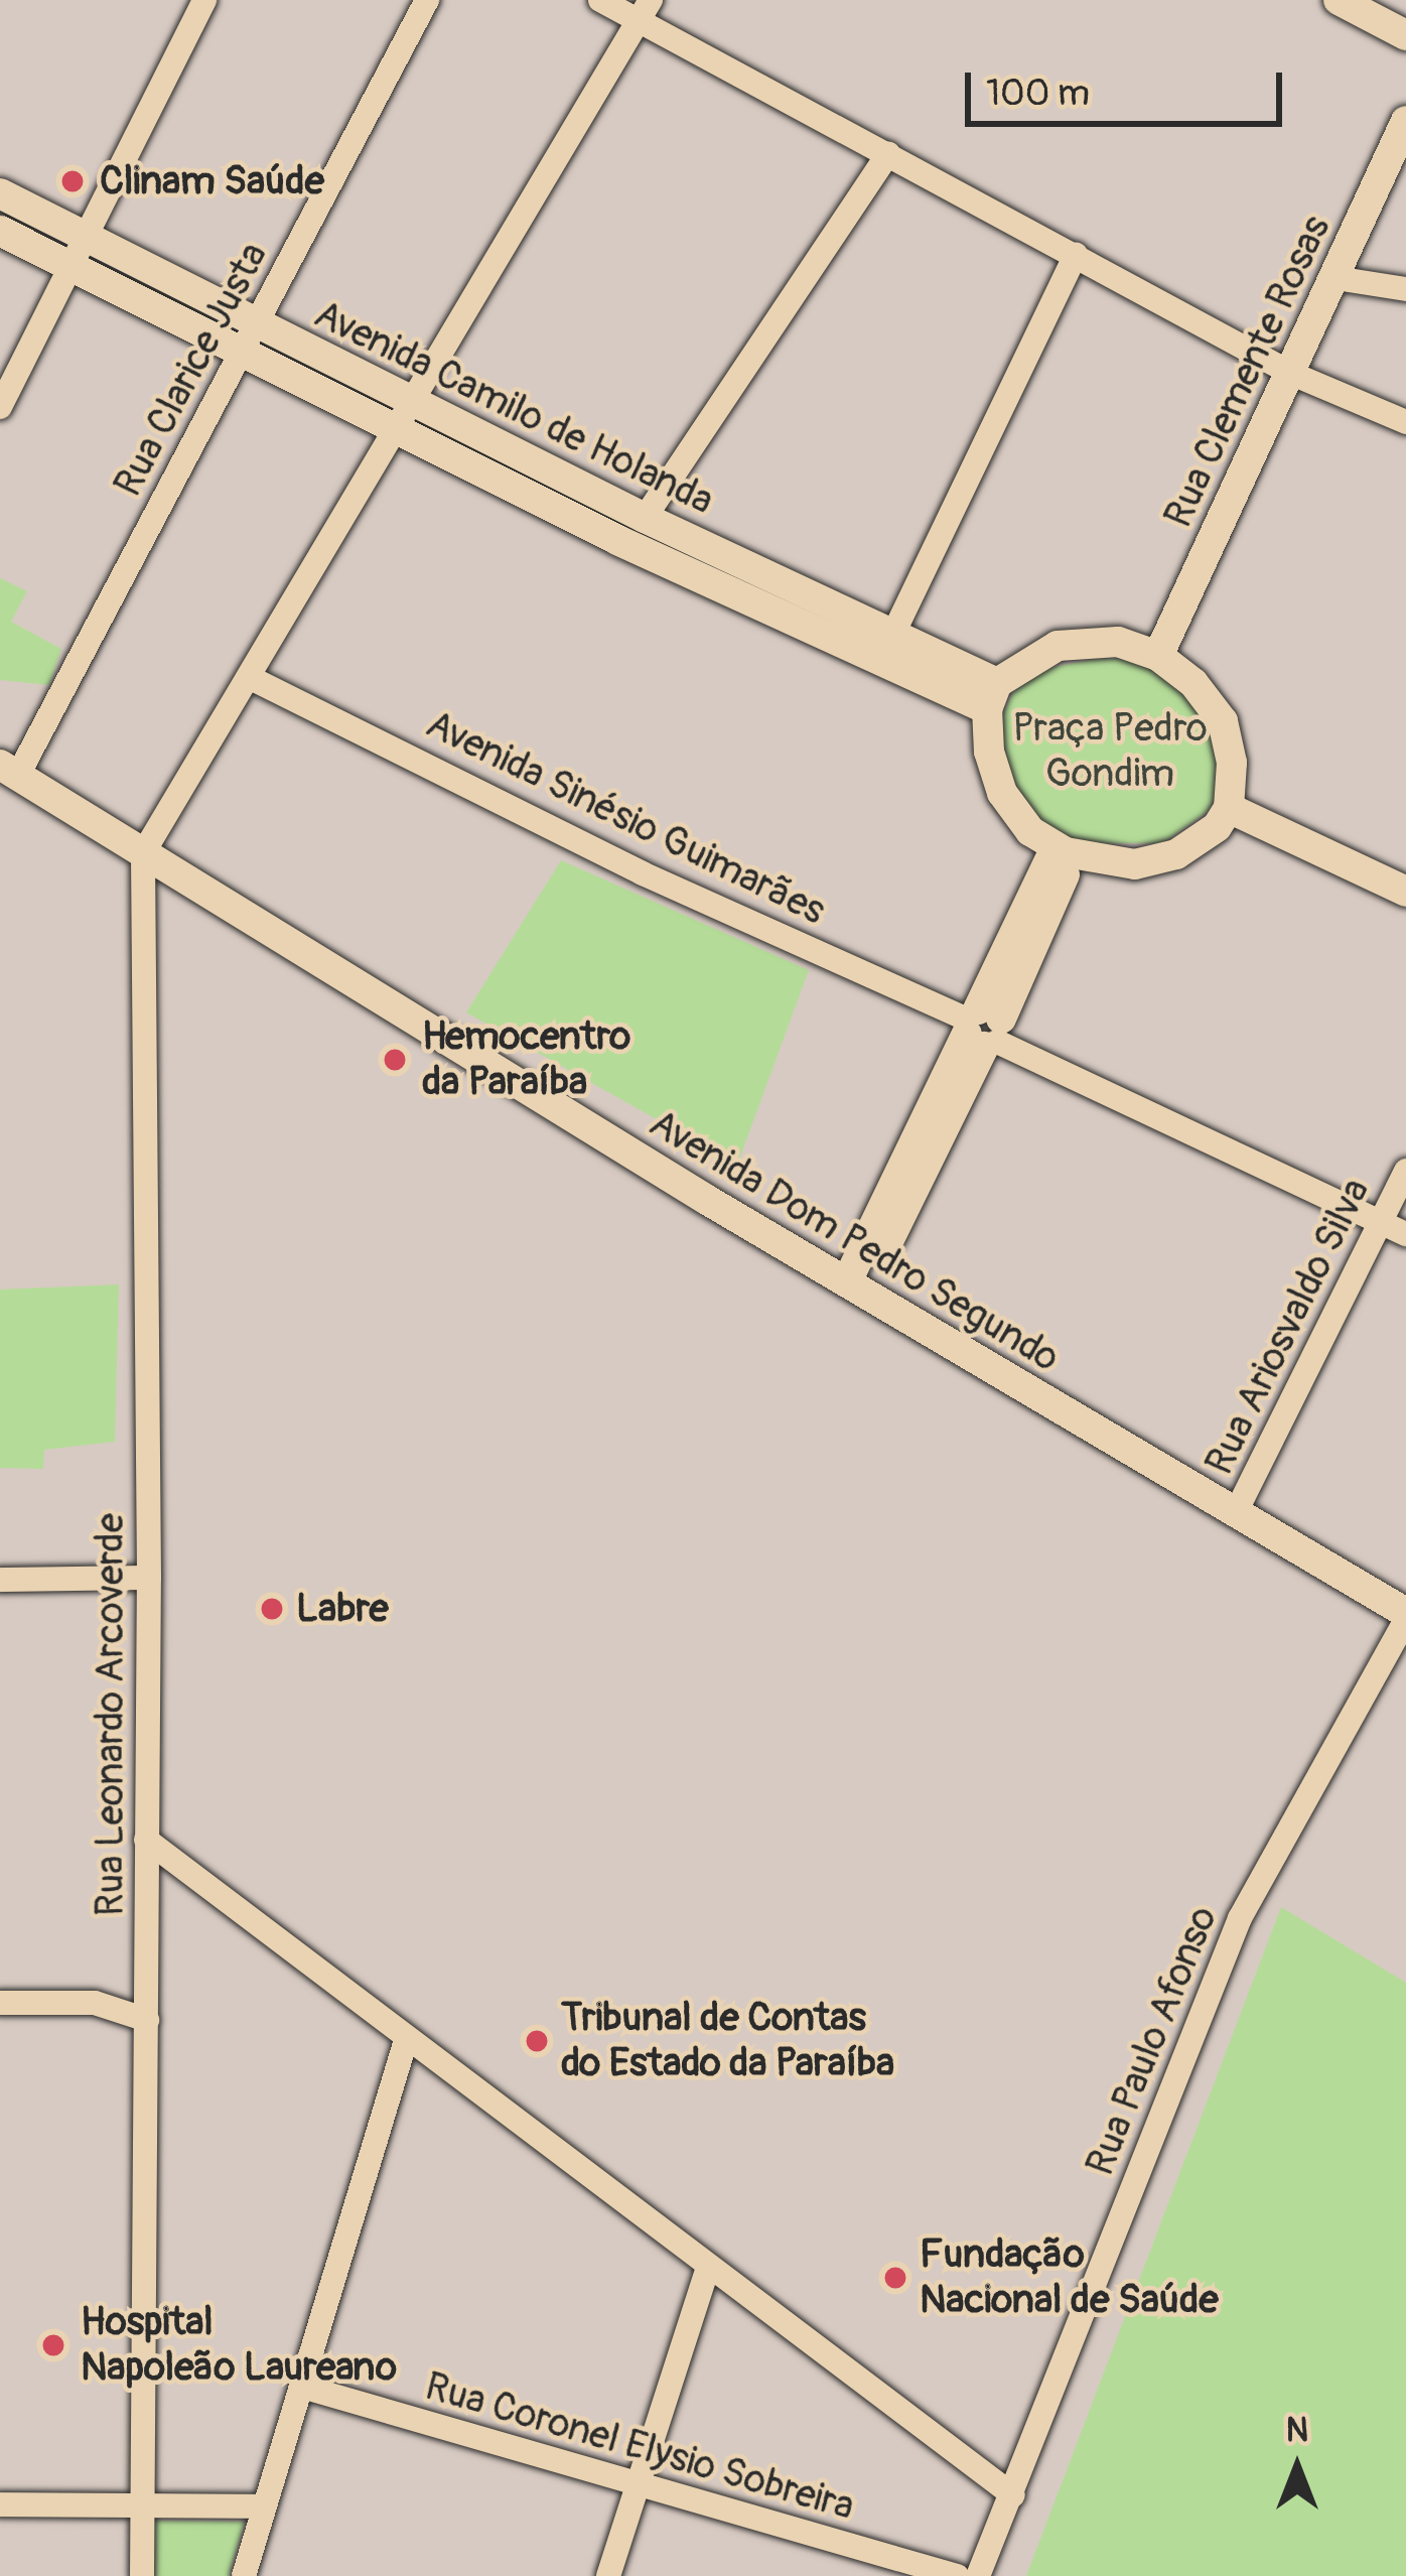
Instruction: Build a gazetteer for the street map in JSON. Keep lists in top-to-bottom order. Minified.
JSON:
{"streets":{"main road":["Rua Clemente Rosas","Avenida Camilo de Holanda","Avenida Dom Pedro Segundo"],"street":["Rua Clarice Justa","Avenida Sinésio Guimarães","Rua Ariosvaldo Silva","Rua Leonardo Arcoverde","Rua Paulo Afonso","Rua Coronel Elysio Sobreira"]},"crossings":[["Rua Clarice Justa","Avenida Camilo de Holanda"],["Rua Clarice Justa","Avenida Dom Pedro Segundo"],["Rua Clemente Rosas","Avenida Camilo de Holanda"],["Avenida Sinésio Guimarães","Rua Ariosvaldo Silva"],["Avenida Dom Pedro Segundo","Rua Ariosvaldo Silva"],["Avenida Dom Pedro Segundo","Rua Leonardo Arcoverde"],["Avenida Dom Pedro Segundo","Rua Paulo Afonso"]],"parks":["Praça Pedro Gondim"],"places":["Clinam Saúde","Hemocentro da Paraíba","Labre","Tribunal de Contas do Estado da Paraíba","Fundação Nacional de Saúde","Hospital Napoleão Laureano"],"scale_bar":"100 m","north":"top"}
